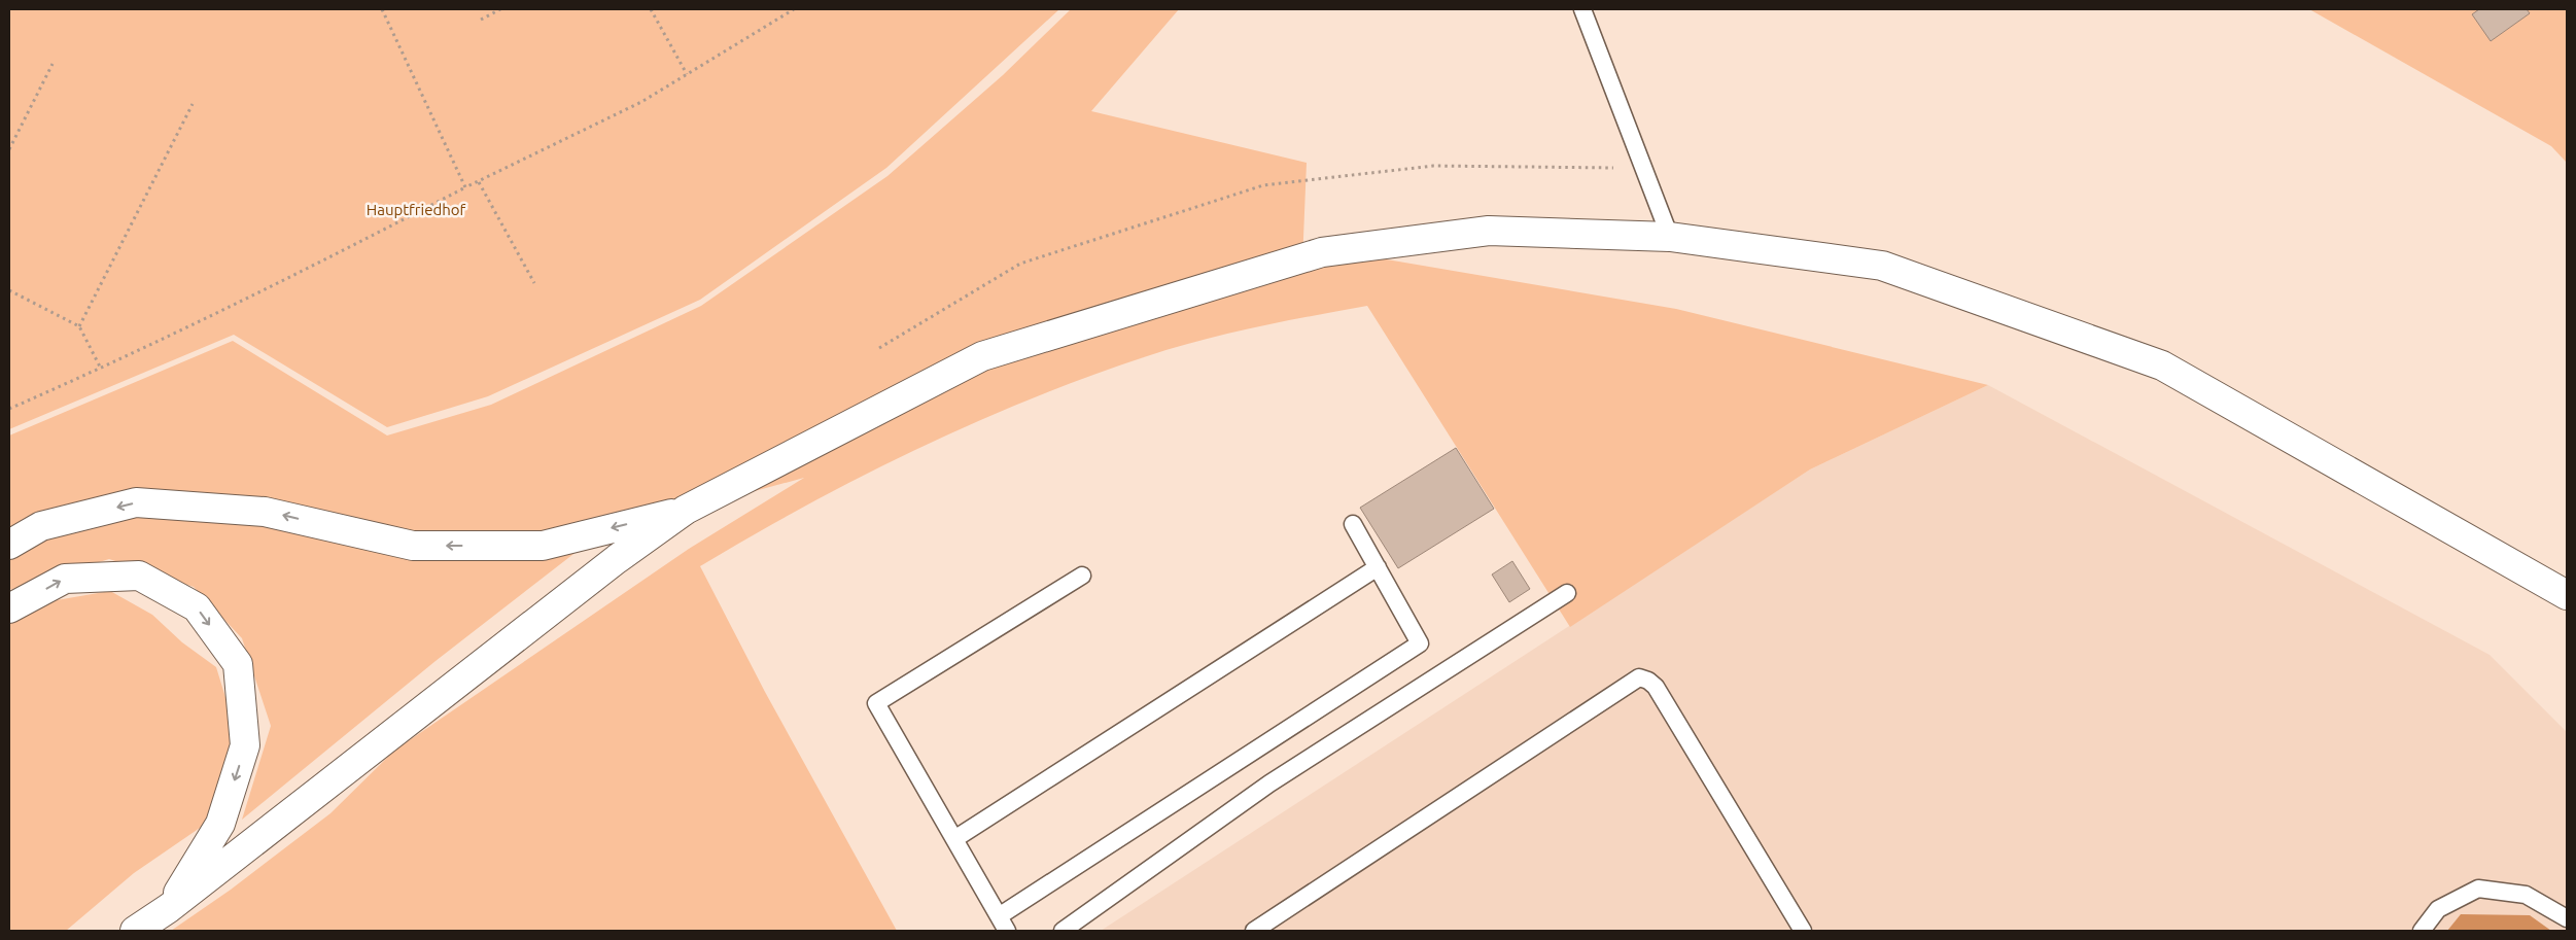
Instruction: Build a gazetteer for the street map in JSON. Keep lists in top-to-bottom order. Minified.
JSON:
{"parks":["Hauptfriedhof"]}
